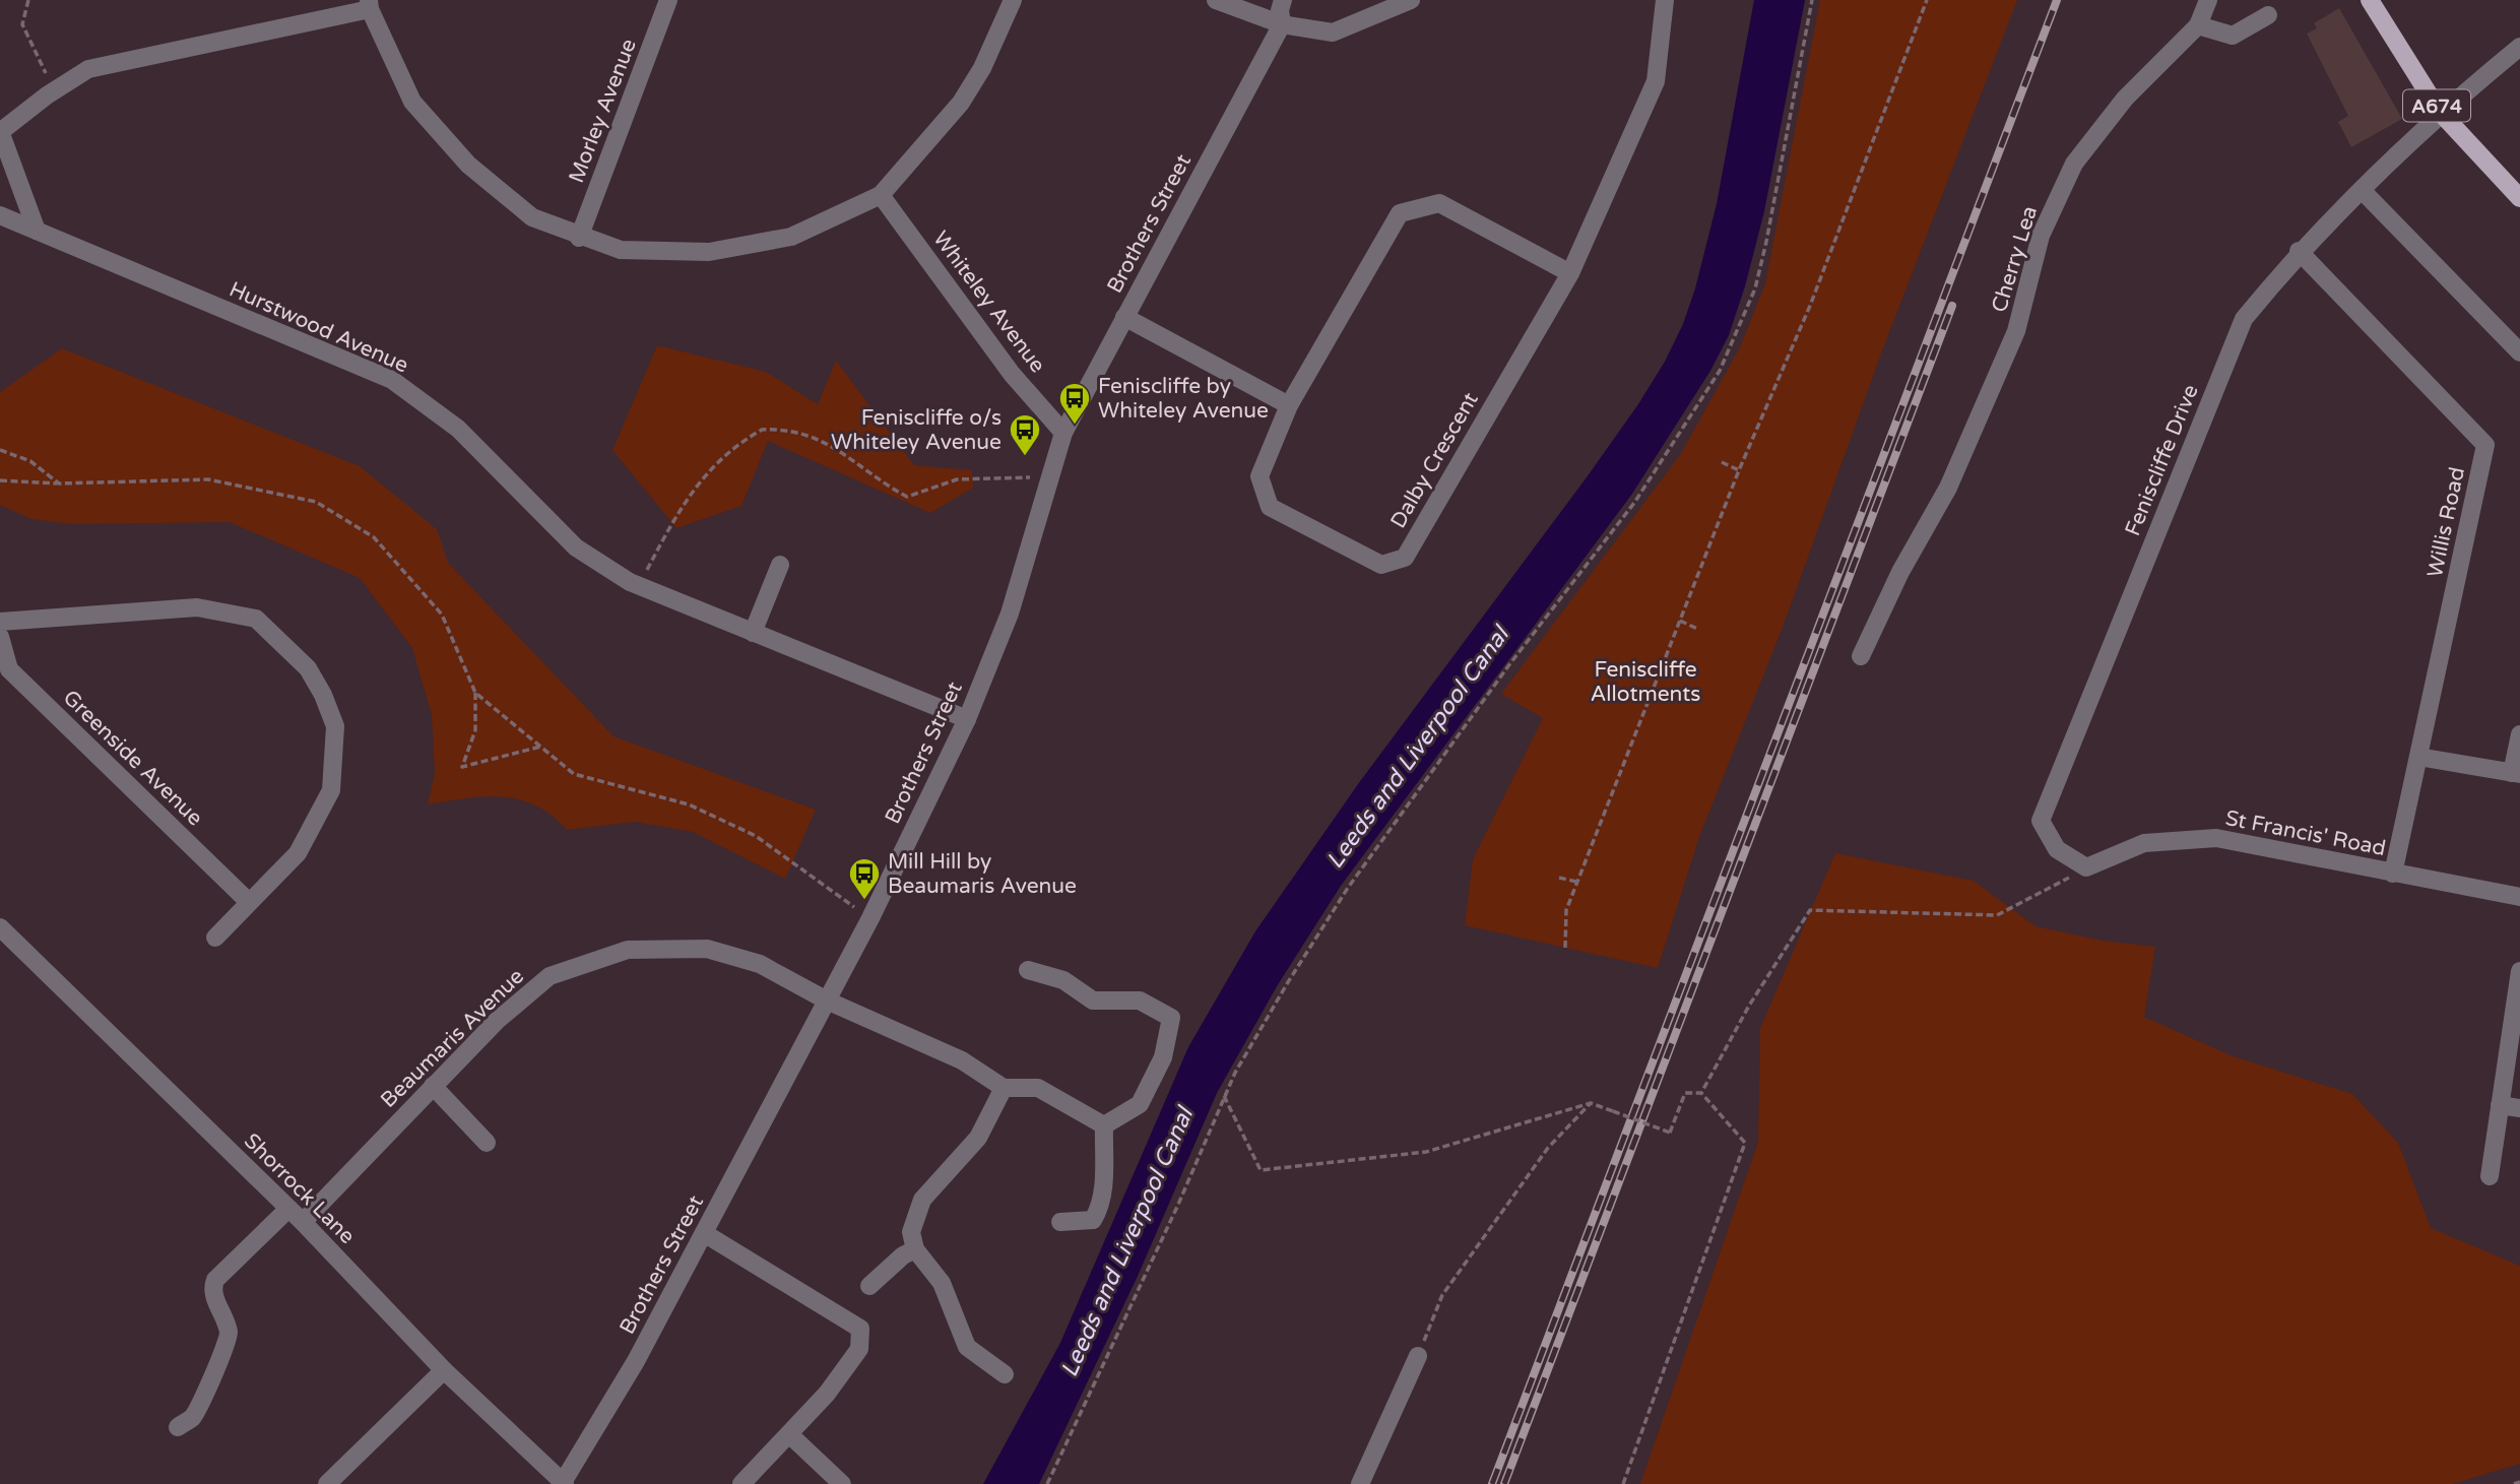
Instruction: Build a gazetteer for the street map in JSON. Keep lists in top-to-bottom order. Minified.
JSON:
{"streets":{"main road":["A674"],"street":["Morley Avenue","Brothers Street","Cherry Lea","Whiteley Avenue","Hurstwood Avenue","Dalby Crescent","Feniscliffe Drive","Willis Road","Greenside Avenue","St Francis' Road","Beaumaris Avenue","Shorrock Lane"]},"crossings":[["A674","Feniscliffe Drive"],["Brothers Street","Whiteley Avenue"],["Brothers Street","Hurstwood Avenue"],["Brothers Street","Beaumaris Avenue"],["Brothers Street","Shorrock Lane"],["Feniscliffe Drive","Willis Road"],["Feniscliffe Drive","St Francis' Road"],["Willis Road","St Francis' Road"],["Beaumaris Avenue","Shorrock Lane"]],"water":["Leeds and Liverpool Canal"],"parks":["Feniscliffe Allotments"],"places":{"bus stop":["Feniscliffe by Whiteley Avenue","Feniscliffe o/s Whiteley Avenue","Mill Hill by Beaumaris Avenue"]}}
